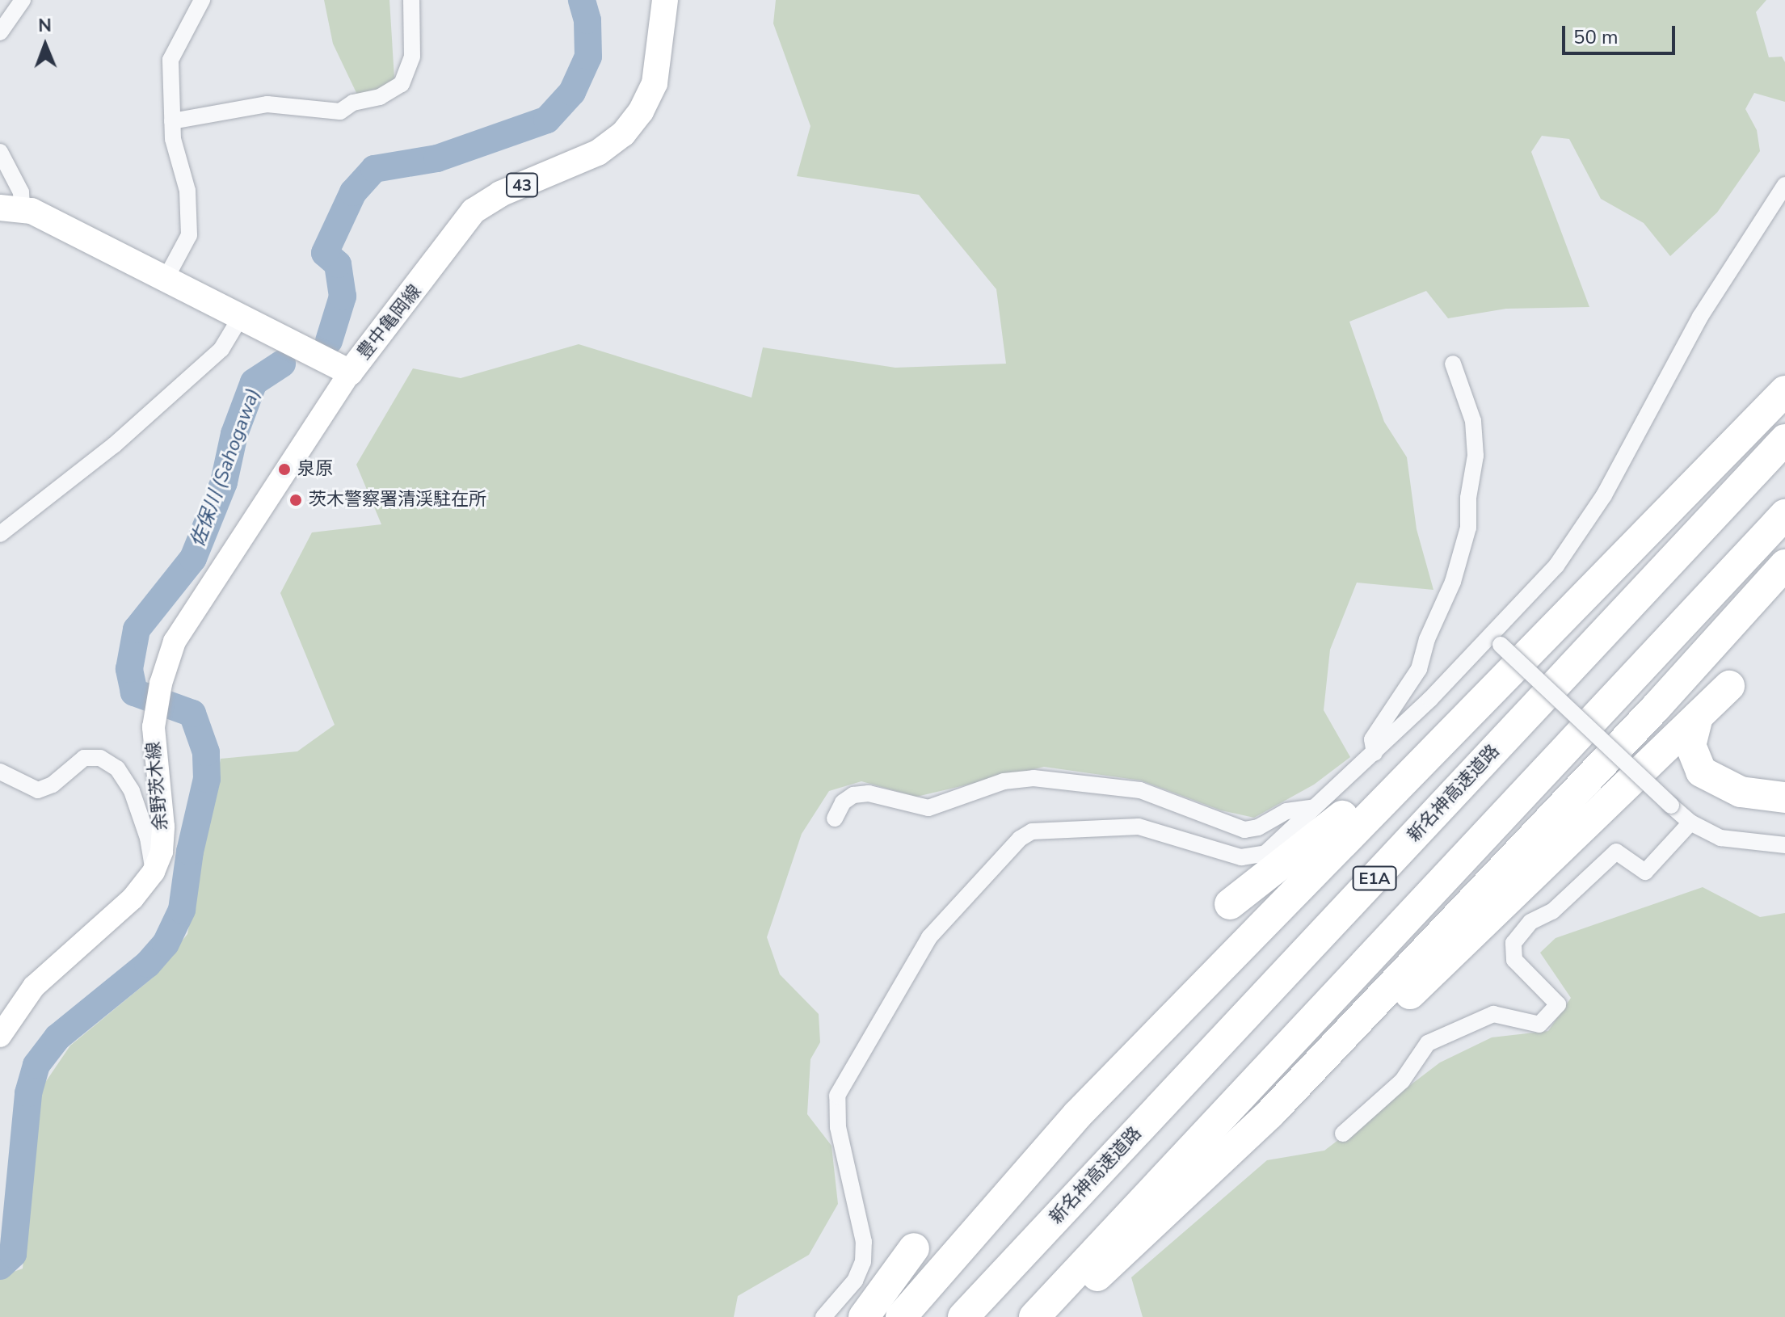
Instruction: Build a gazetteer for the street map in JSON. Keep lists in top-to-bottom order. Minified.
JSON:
{"streets":{"highway":["新名神高速道路","E1A"],"main road":["43","豊中亀岡線","余野茨木線"]},"crossings":[["豊中亀岡線","余野茨木線"]],"water":["佐保川 (Sahogawa)"],"places":["泉原","茨木警察署清渓駐在所"],"scale_bar":"50 m","north":"top"}
